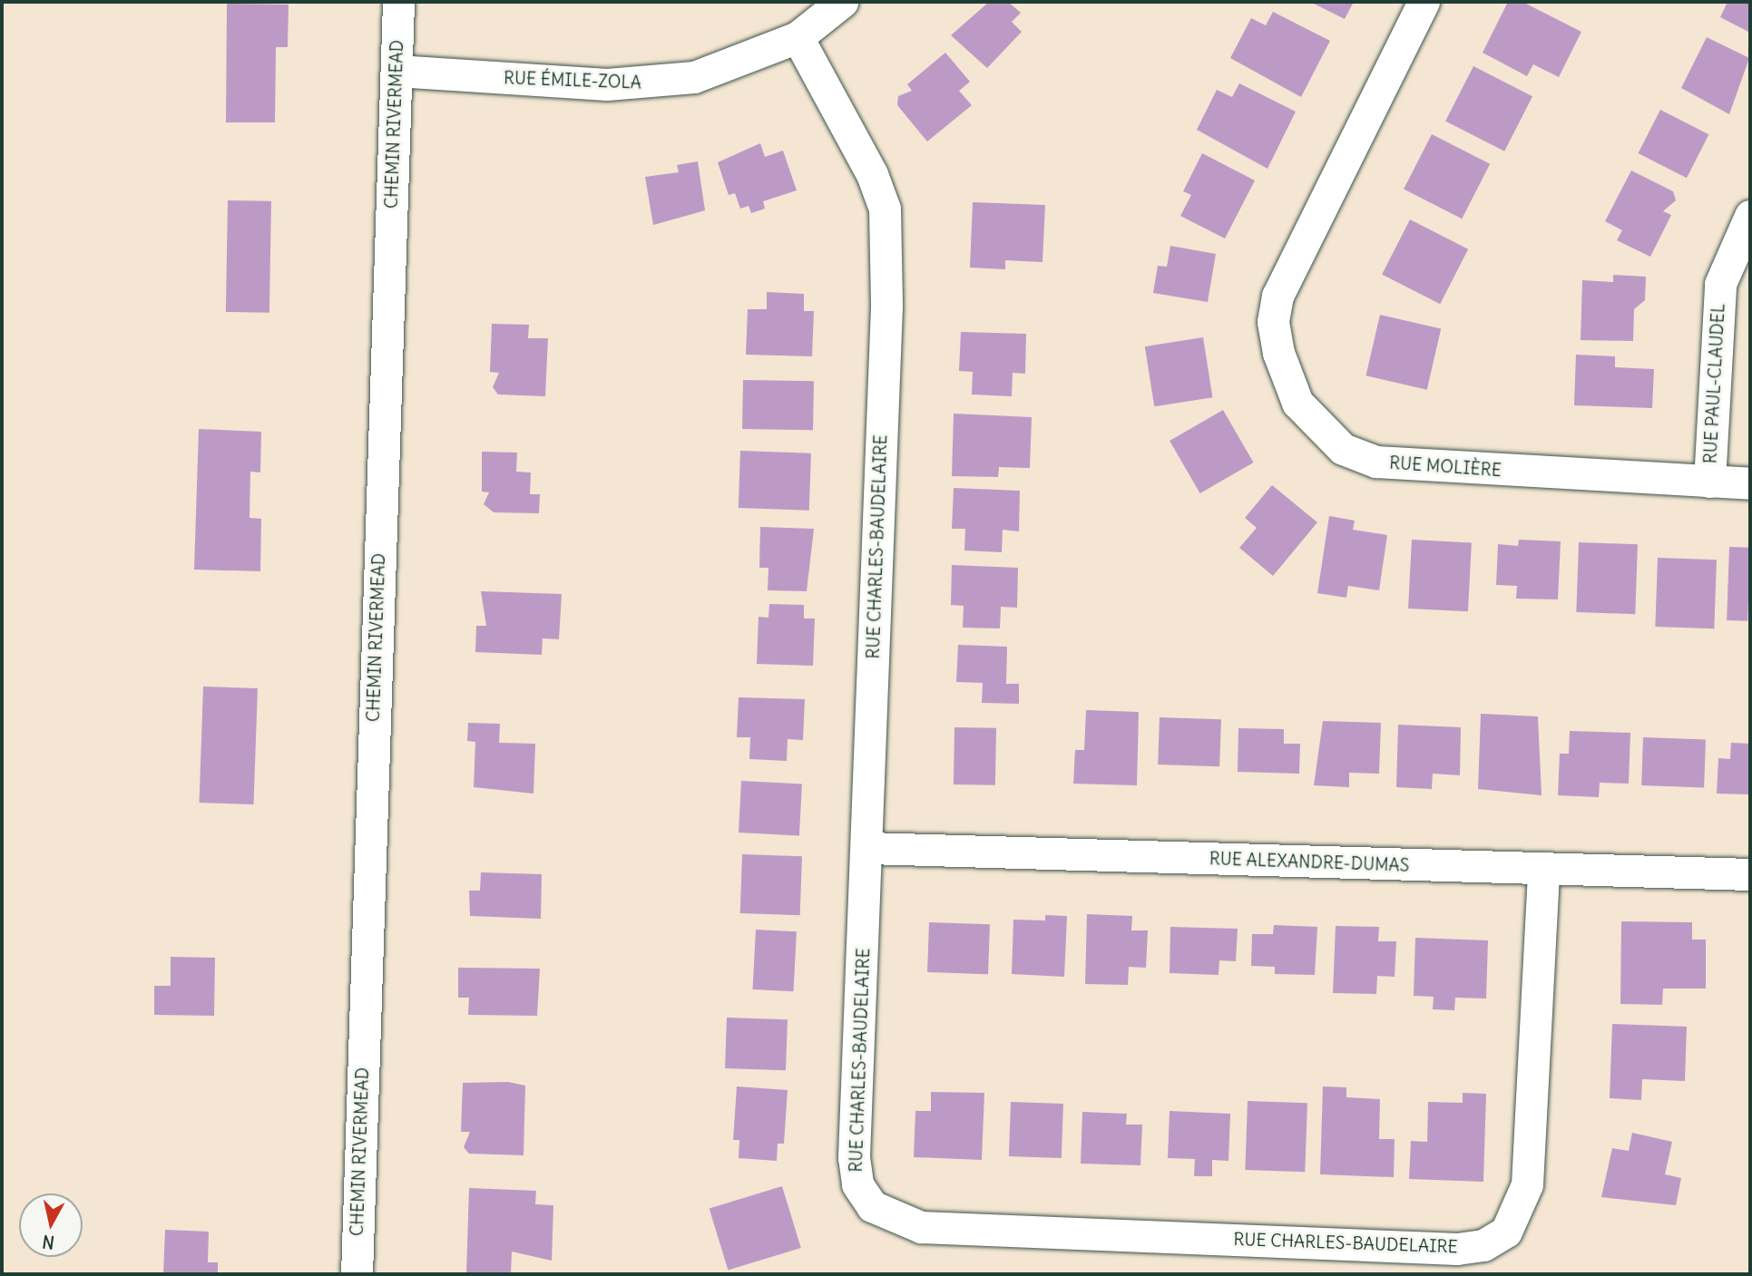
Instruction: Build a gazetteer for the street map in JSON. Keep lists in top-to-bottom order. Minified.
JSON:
{"streets":{"street":["RUE ÉMILE-ZOLA","CHEMIN RIVERMEAD","RUE PAUL-CLAUDEL","RUE MOLIÈRE","RUE CHARLES-BAUDELAIRE","RUE ALEXANDRE-DUMAS"]},"crossings":[["RUE ÉMILE-ZOLA","CHEMIN RIVERMEAD"],["RUE ÉMILE-ZOLA","RUE CHARLES-BAUDELAIRE"],["RUE PAUL-CLAUDEL","RUE MOLIÈRE"],["RUE CHARLES-BAUDELAIRE","RUE ALEXANDRE-DUMAS"]],"north":"bottom"}
